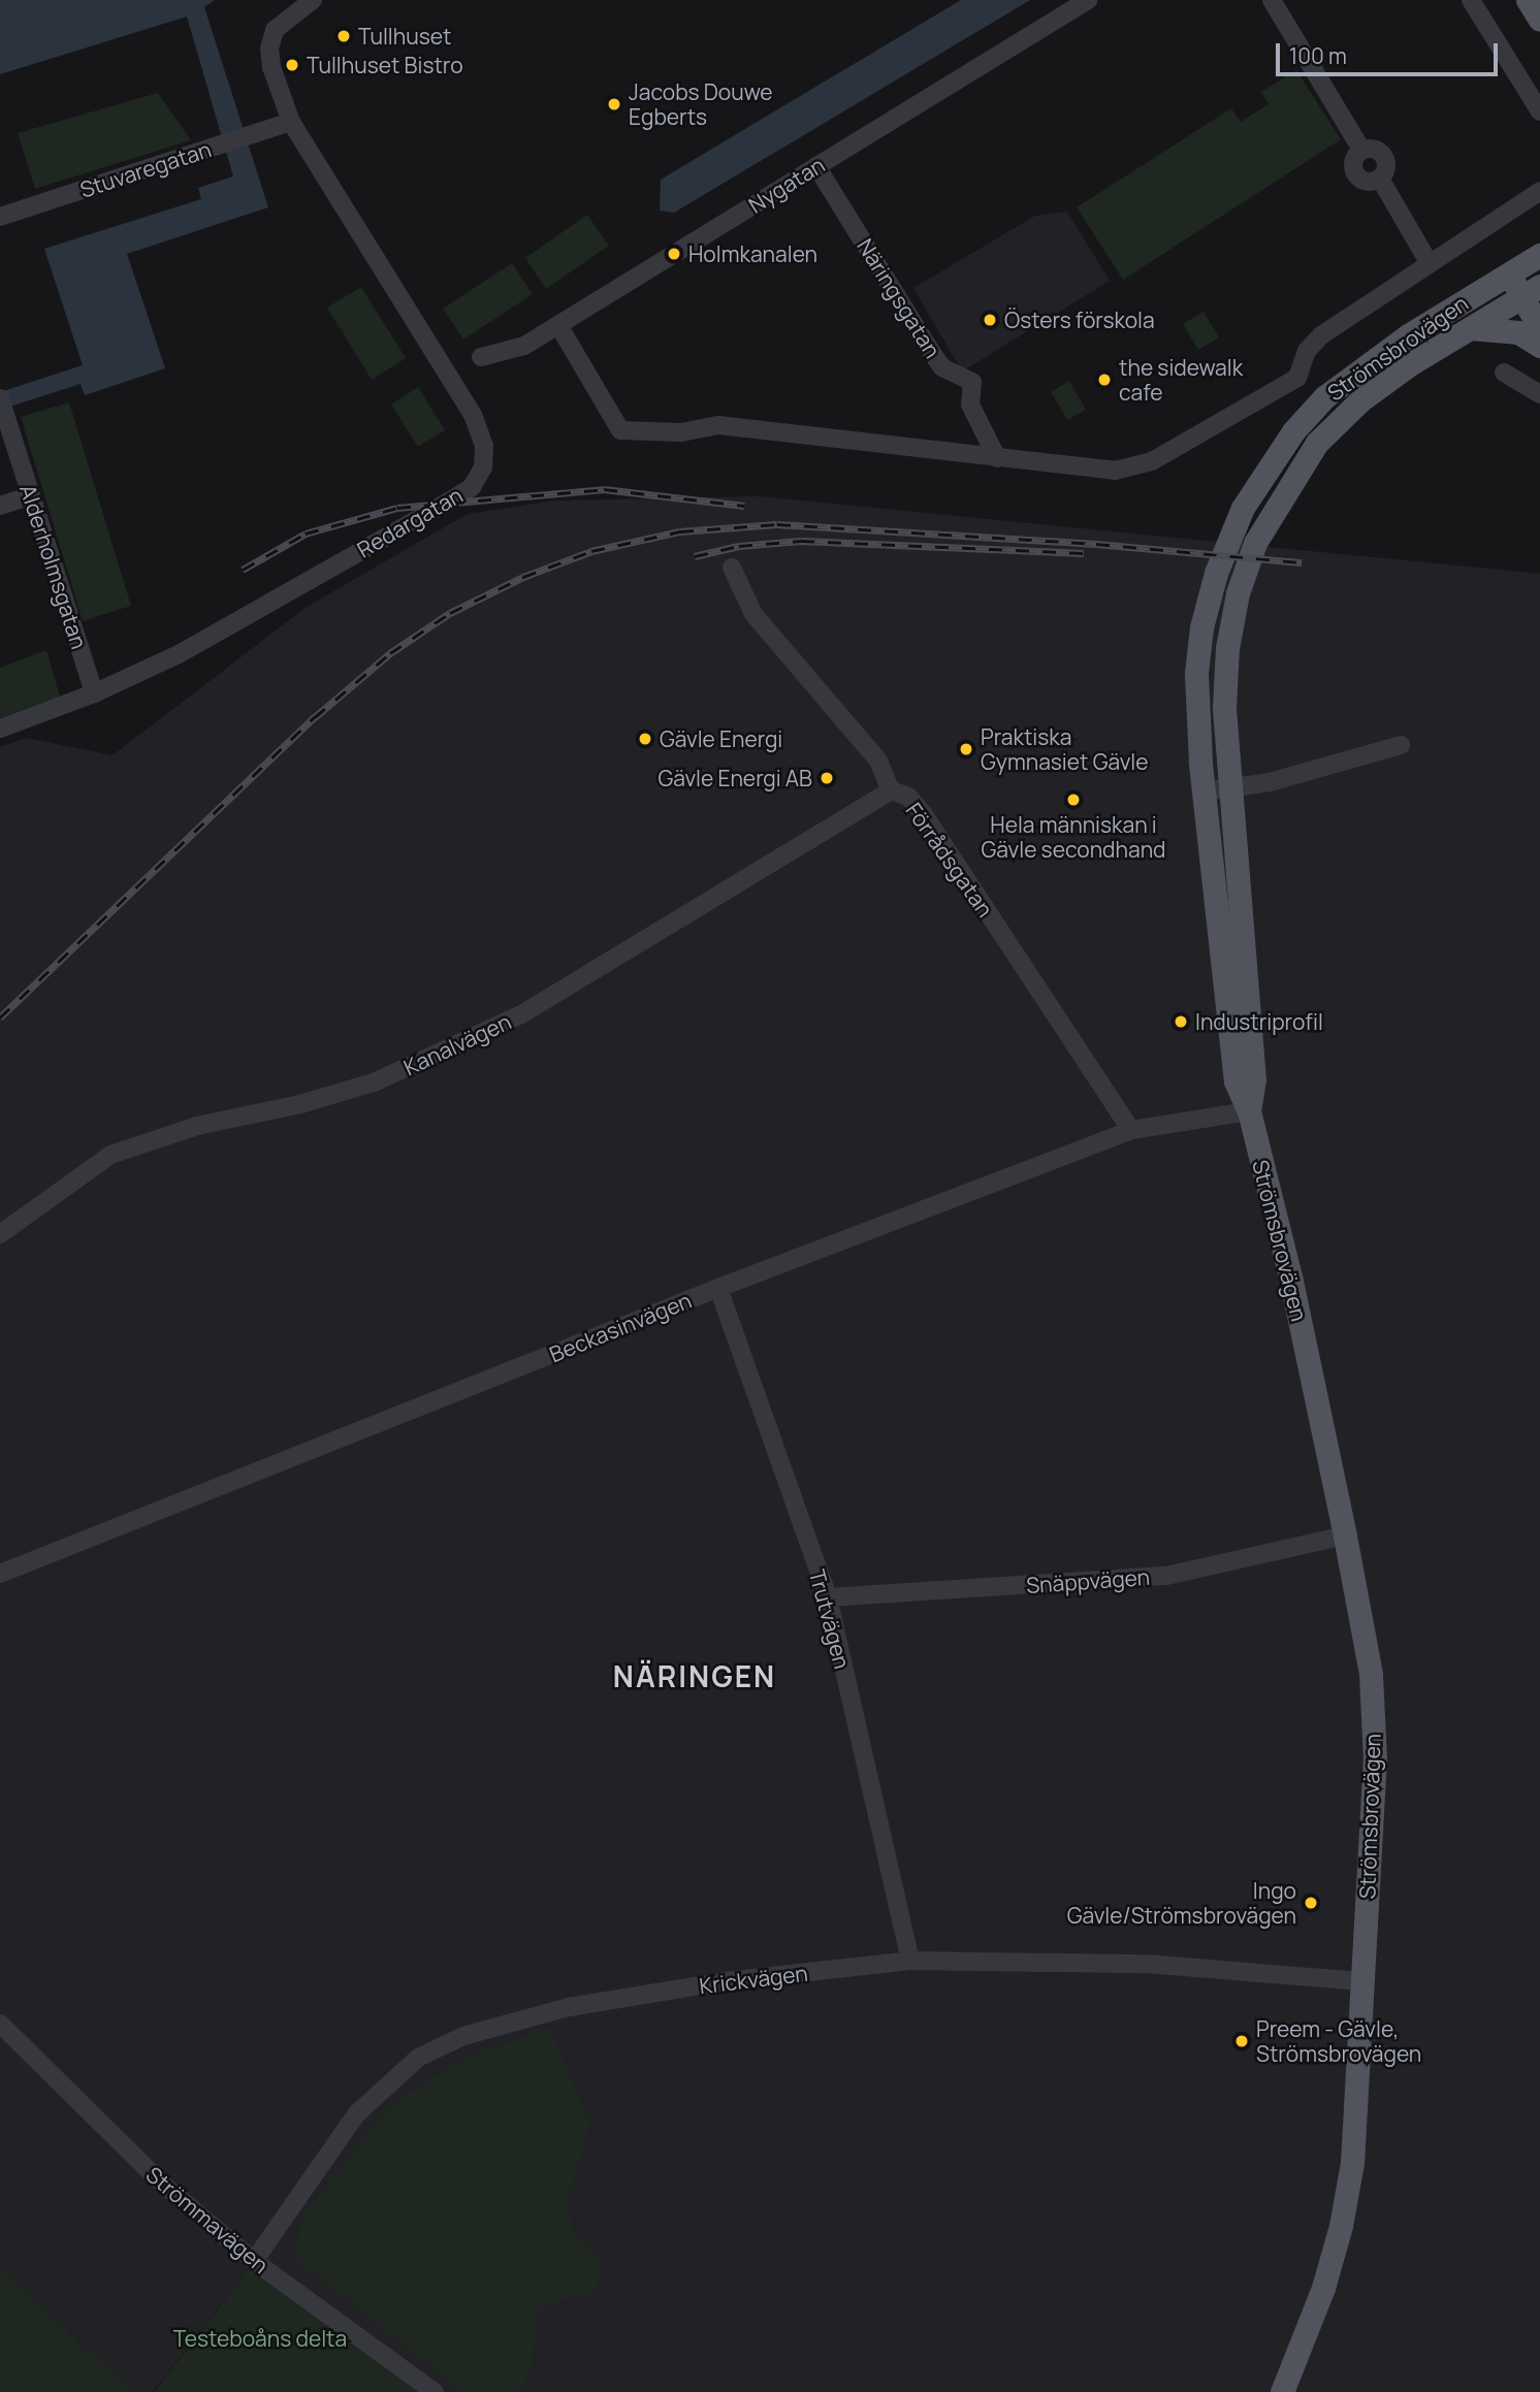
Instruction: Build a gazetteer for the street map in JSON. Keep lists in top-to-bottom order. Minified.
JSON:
{"streets":{"main road":["Strömsbrovägen"],"street":["Stuvaregatan","Nygatan","Näringsgatan","Redargatan","Alderholmsgatan","Förrådsgatan","Kanalvägen","Beckasinvägen","Snäppvägen","Trutvägen","Krickvägen","Strömmavägen"]},"crossings":[["Stuvaregatan","Redargatan"],["Nygatan","Näringsgatan"],["Strömsbrovägen","Beckasinvägen"],["Strömsbrovägen","Snäppvägen"],["Strömsbrovägen","Krickvägen"],["Redargatan","Alderholmsgatan"],["Förrådsgatan","Kanalvägen"],["Förrådsgatan","Beckasinvägen"],["Beckasinvägen","Trutvägen"],["Snäppvägen","Trutvägen"],["Trutvägen","Krickvägen"],["Krickvägen","Strömmavägen"]],"districts":["NÄRINGEN"],"parks":["Testeboåns delta"],"places":["Tullhuset","Tullhuset Bistro","Jacobs Douwe Egberts","Holmkanalen","Östers förskola","the sidewalk cafe","Gävle Energi","Praktiska Gymnasiet Gävle","Gävle Energi AB","Hela människan i Gävle secondhand","Industriprofil","Ingo Gävle/Strömsbrovägen","Preem - Gävle, Strömsbrovägen"],"scale_bar":"100 m"}
